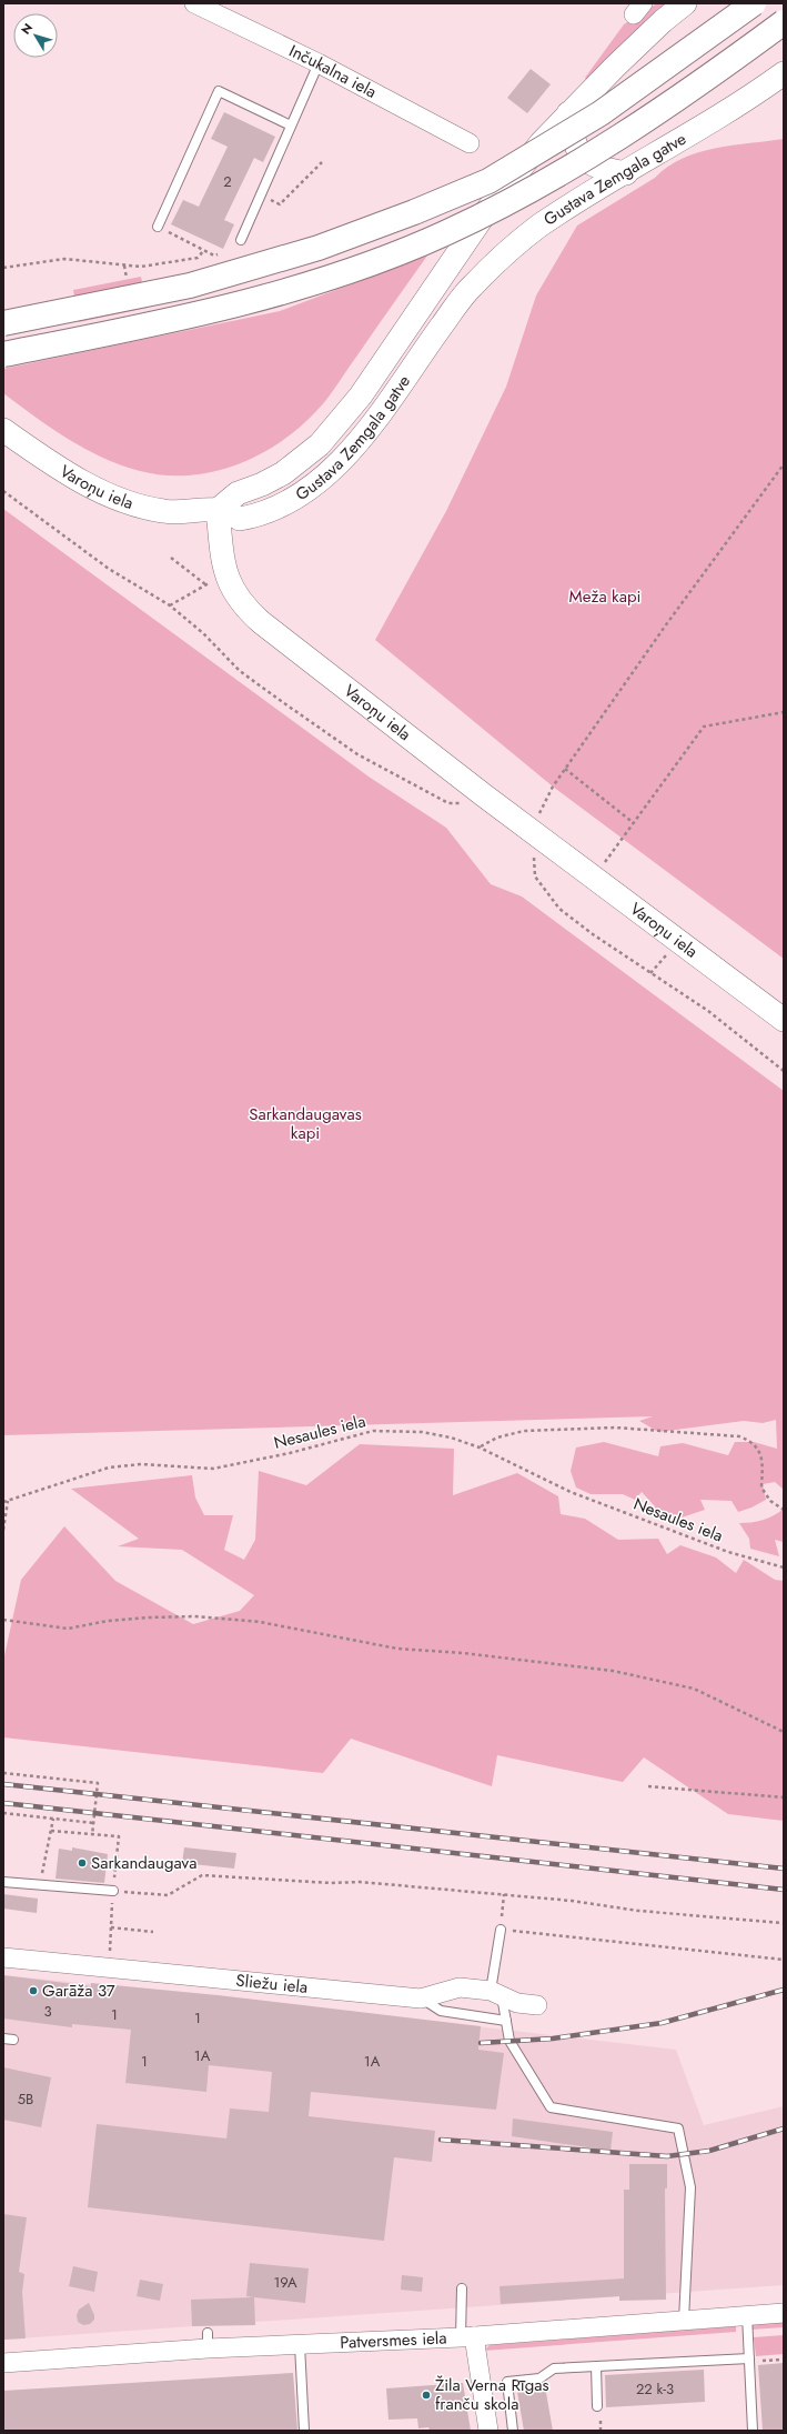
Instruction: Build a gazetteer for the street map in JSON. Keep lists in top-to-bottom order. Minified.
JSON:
{"streets":{"main road":["Gustava Zemgala gatve"],"street":["Inčukalna iela","Varoņu iela","Sliežu iela","Patversmes iela"],"path":["Nesaules iela"]},"crossings":[["Gustava Zemgala gatve","Varoņu iela"]],"parks":["Meža kapi","Sarkandaugavas kapi"],"places":["Sarkandaugava","Garāža 37","Žila Verna Rīgas franču skola"],"house_numbers":["2","3","1","1","1A","1","1A","5B","19A","22 k-3"],"north":"top left"}
